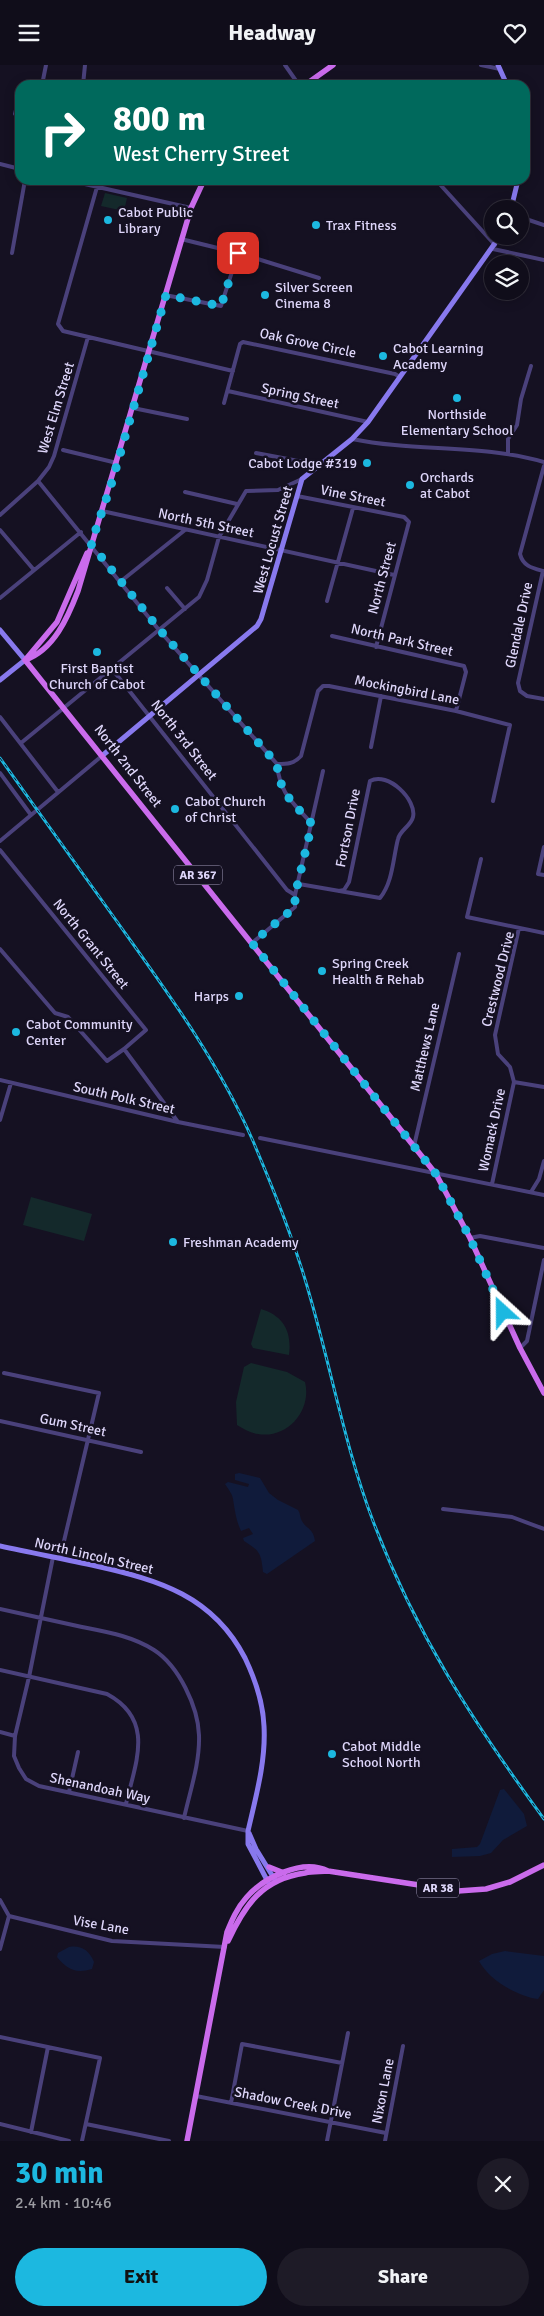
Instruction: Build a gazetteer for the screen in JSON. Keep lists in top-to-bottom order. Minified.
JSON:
{"streets":{"main road":["North 2nd Street","AR 367","AR 38"],"street":["Oak Grove Circle","Spring Street","West Elm Street","Vine Street","North 5th Street","West Locust Street","North Street","Glendale Drive","North Park Street","Mockingbird Lane","North 3rd Street","Fortson Drive","North Grant Street","Crestwood Drive","Matthews Lane","South Polk Street","Womack Drive","Gum Street","North Lincoln Street","Shenandoah Way","Vise Lane","Nixon Lane","Shadow Creek Drive"]},"crossings":[["Oak Grove Circle","Spring Street"],["Oak Grove Circle","West Locust Street"],["Spring Street","West Locust Street"],["Vine Street","West Locust Street"],["Vine Street","North Street"],["North 5th Street","West Locust Street"],["North 5th Street","North Street"],["West Locust Street","North 3rd Street"],["West Locust Street","North 2nd Street"],["North Street","North Park Street"],["North Park Street","Mockingbird Lane"],["North 2nd Street","Matthews Lane"],["Crestwood Drive","Womack Drive"],["North Lincoln Street","Shenandoah Way"],["North Lincoln Street","AR 38"],["AR 38","Vise Lane"],["AR 38","Shadow Creek Drive"],["Nixon Lane","Shadow Creek Drive"]],"places":["Cabot Public Library","Trax Fitness","Silver Screen Cinema 8","Cabot Learning Academy","Northside Elementary School","Cabot Lodge #319","Orchards at Cabot","First Baptist Church of Cabot","Cabot Church of Christ","Spring Creek Health & Rehab","Harps","Cabot Community Center","Freshman Academy","Cabot Middle School North"],"page":{"header":"Headway","turn":["800 m","West Cherry Street"],"heading":["30 min","2.4 km · 10:46"],"buttons":["Exit","Share"]}}
